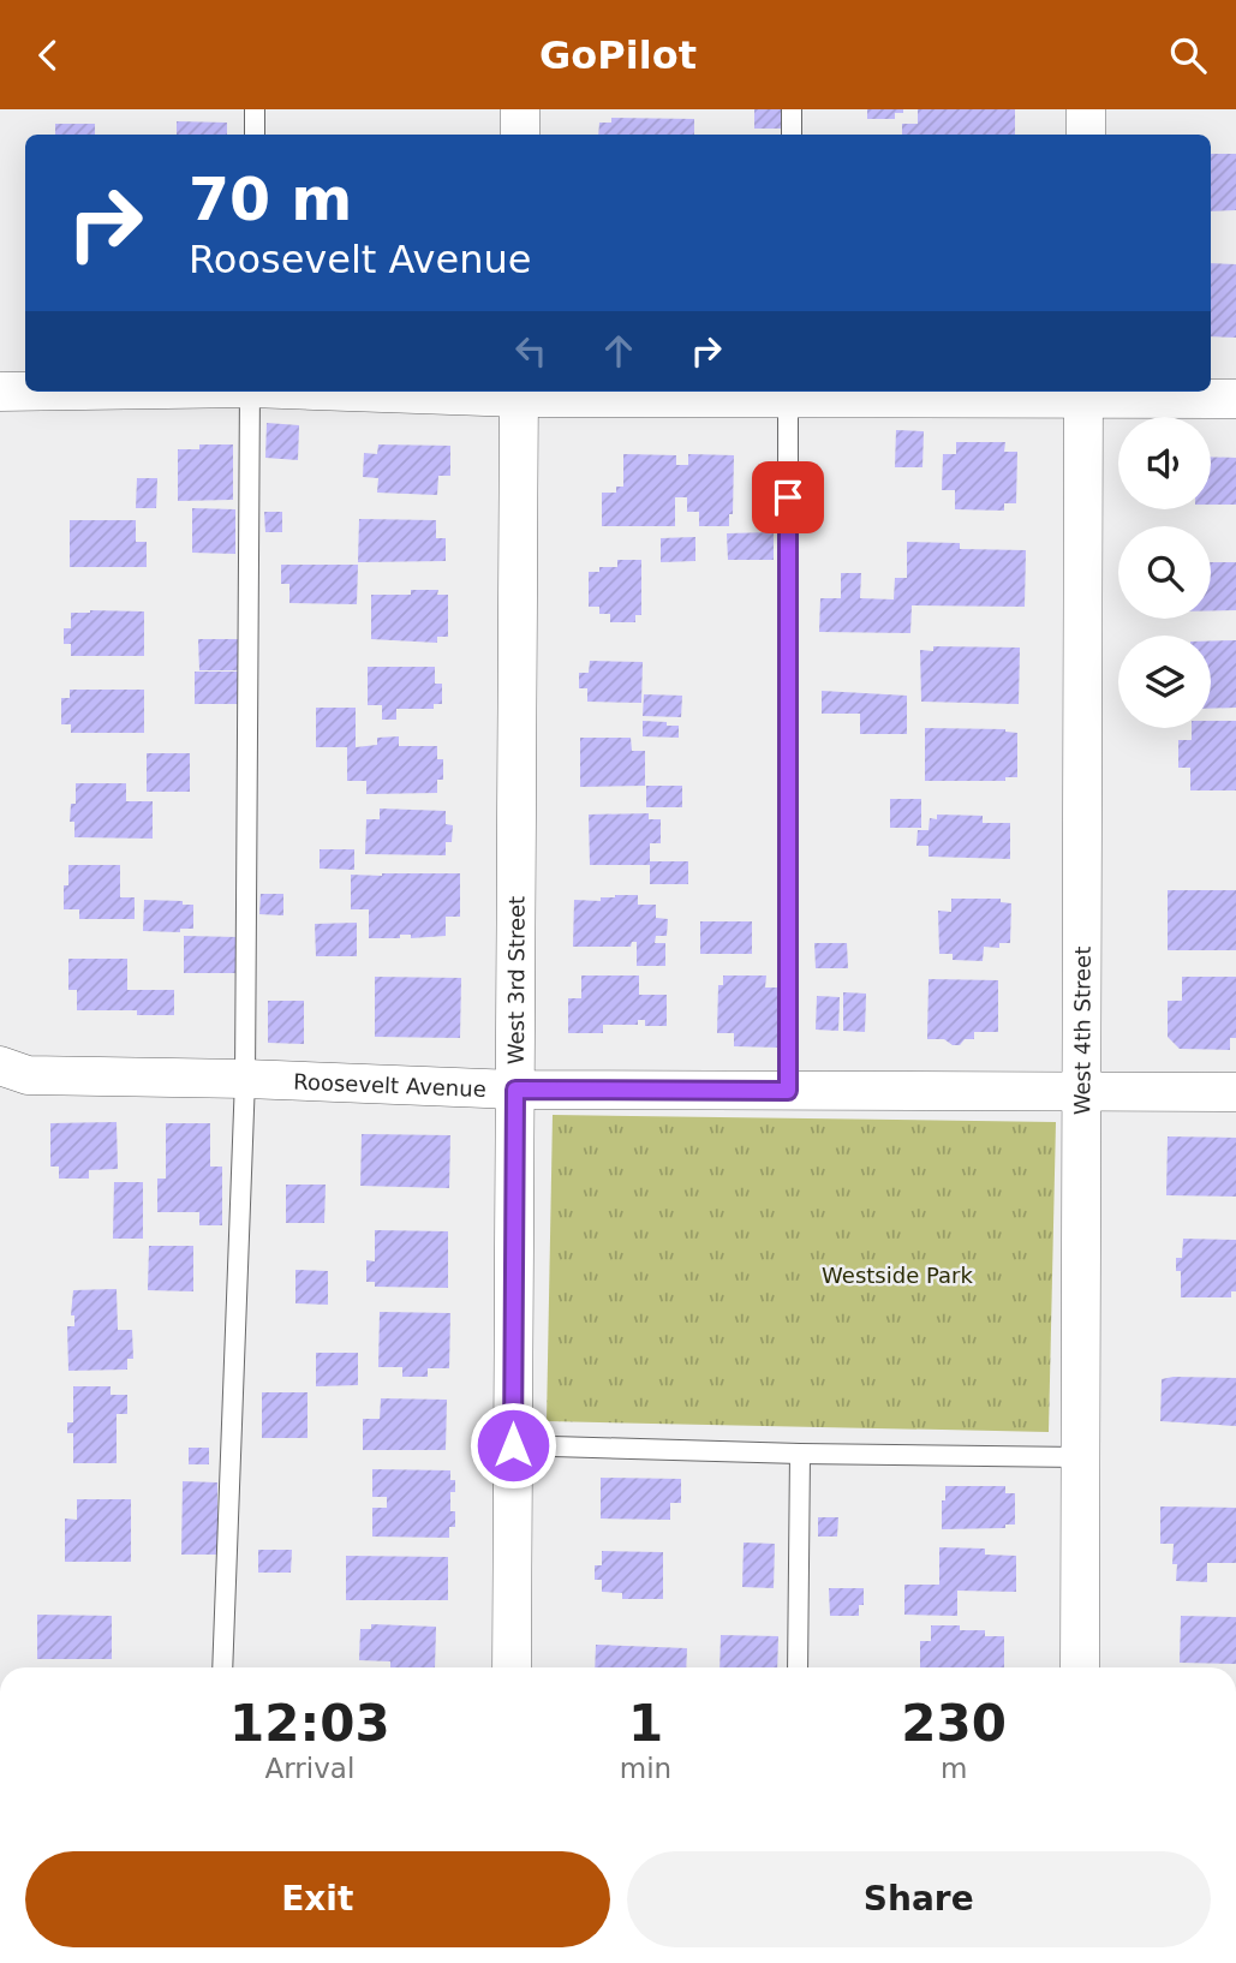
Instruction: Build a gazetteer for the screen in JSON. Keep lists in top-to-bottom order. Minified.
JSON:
{"streets":{"street":["West 3rd Street","West 4th Street","Roosevelt Avenue"]},"crossings":[["West 3rd Street","Roosevelt Avenue"],["West 4th Street","Roosevelt Avenue"]],"parks":["Westside Park"],"page":{"header":"GoPilot","turn":["70 m","Roosevelt Avenue"],"eta":["12:03","Arrival","1","min","230","m"],"buttons":["Exit","Share"]}}
